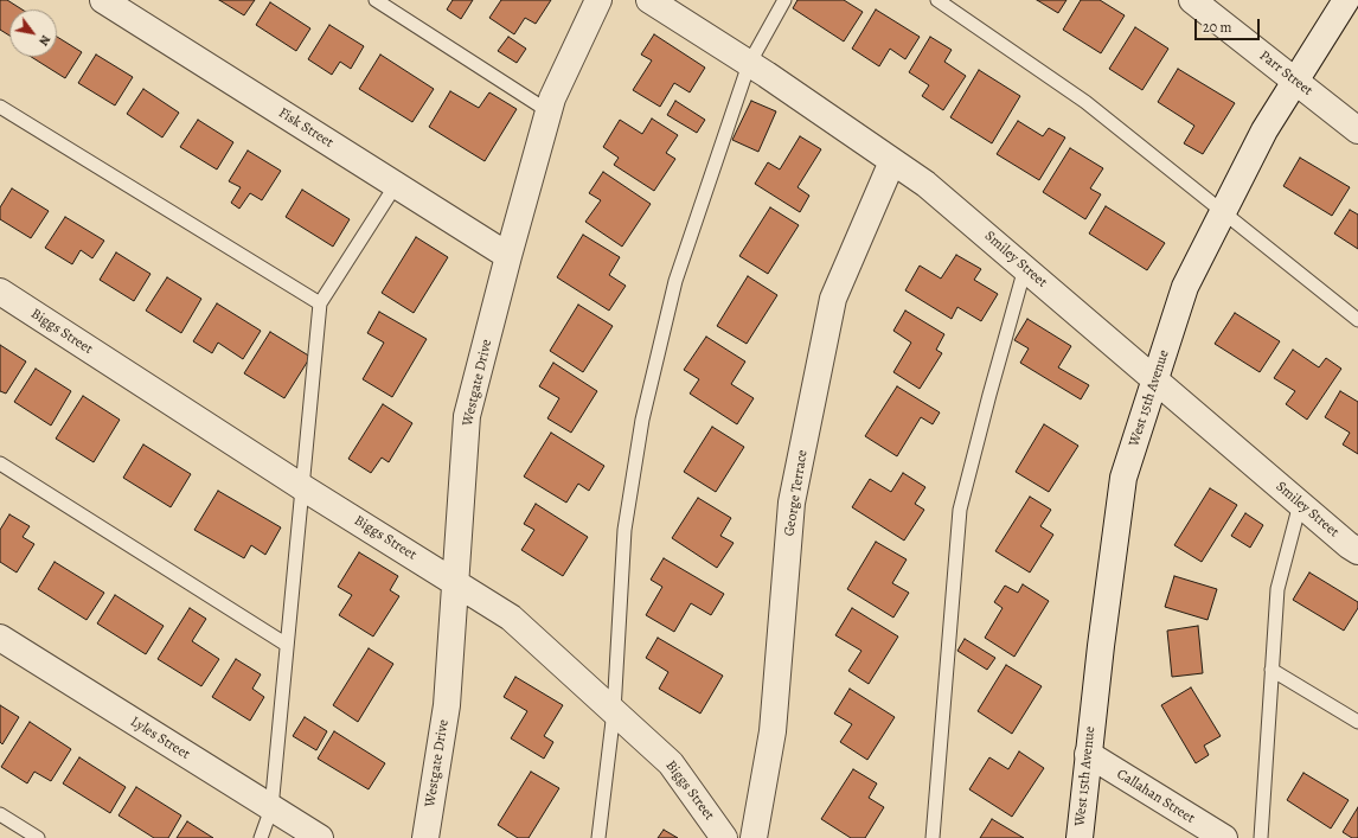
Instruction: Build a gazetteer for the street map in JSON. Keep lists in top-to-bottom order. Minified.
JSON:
{"streets":{"street":["Parr Street","Fisk Street","Smiley Street","Biggs Street","Westgate Drive","West 15th Avenue","George Terrace","Lyles Street","Callahan Street"]},"crossings":[["Parr Street","West 15th Avenue"],["Fisk Street","Westgate Drive"],["Smiley Street","West 15th Avenue"],["Smiley Street","George Terrace"],["Biggs Street","Westgate Drive"],["West 15th Avenue","Callahan Street"]],"scale_bar":"20 m","north":"bottom right"}
